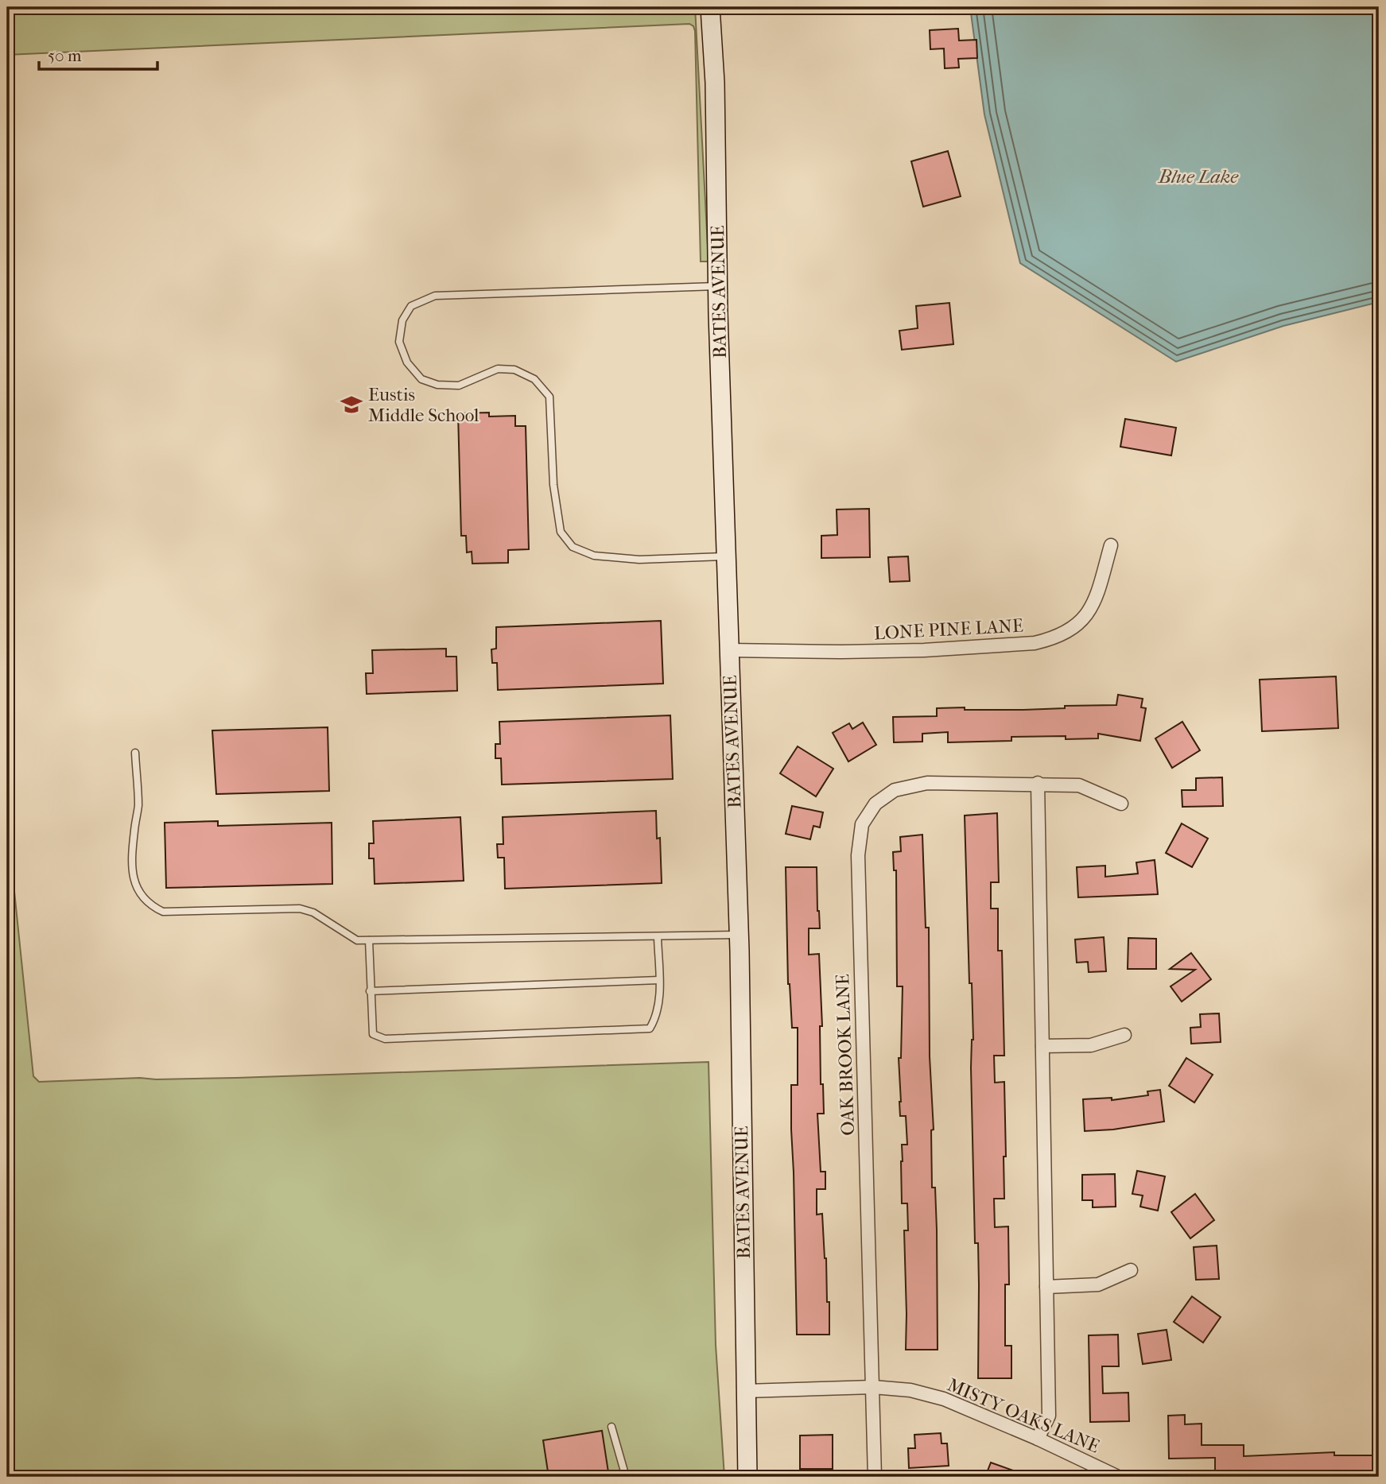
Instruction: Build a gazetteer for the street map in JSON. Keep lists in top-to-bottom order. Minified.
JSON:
{"streets":{"street":["BATES AVENUE","LONE PINE LANE","OAK BROOK LANE","MISTY OAKS LANE"]},"crossings":[["BATES AVENUE","LONE PINE LANE"],["BATES AVENUE","MISTY OAKS LANE"],["OAK BROOK LANE","MISTY OAKS LANE"]],"water":["Blue Lake"],"places":{"school or university":["Eustis Middle School"]},"scale_bar":"50 m"}
